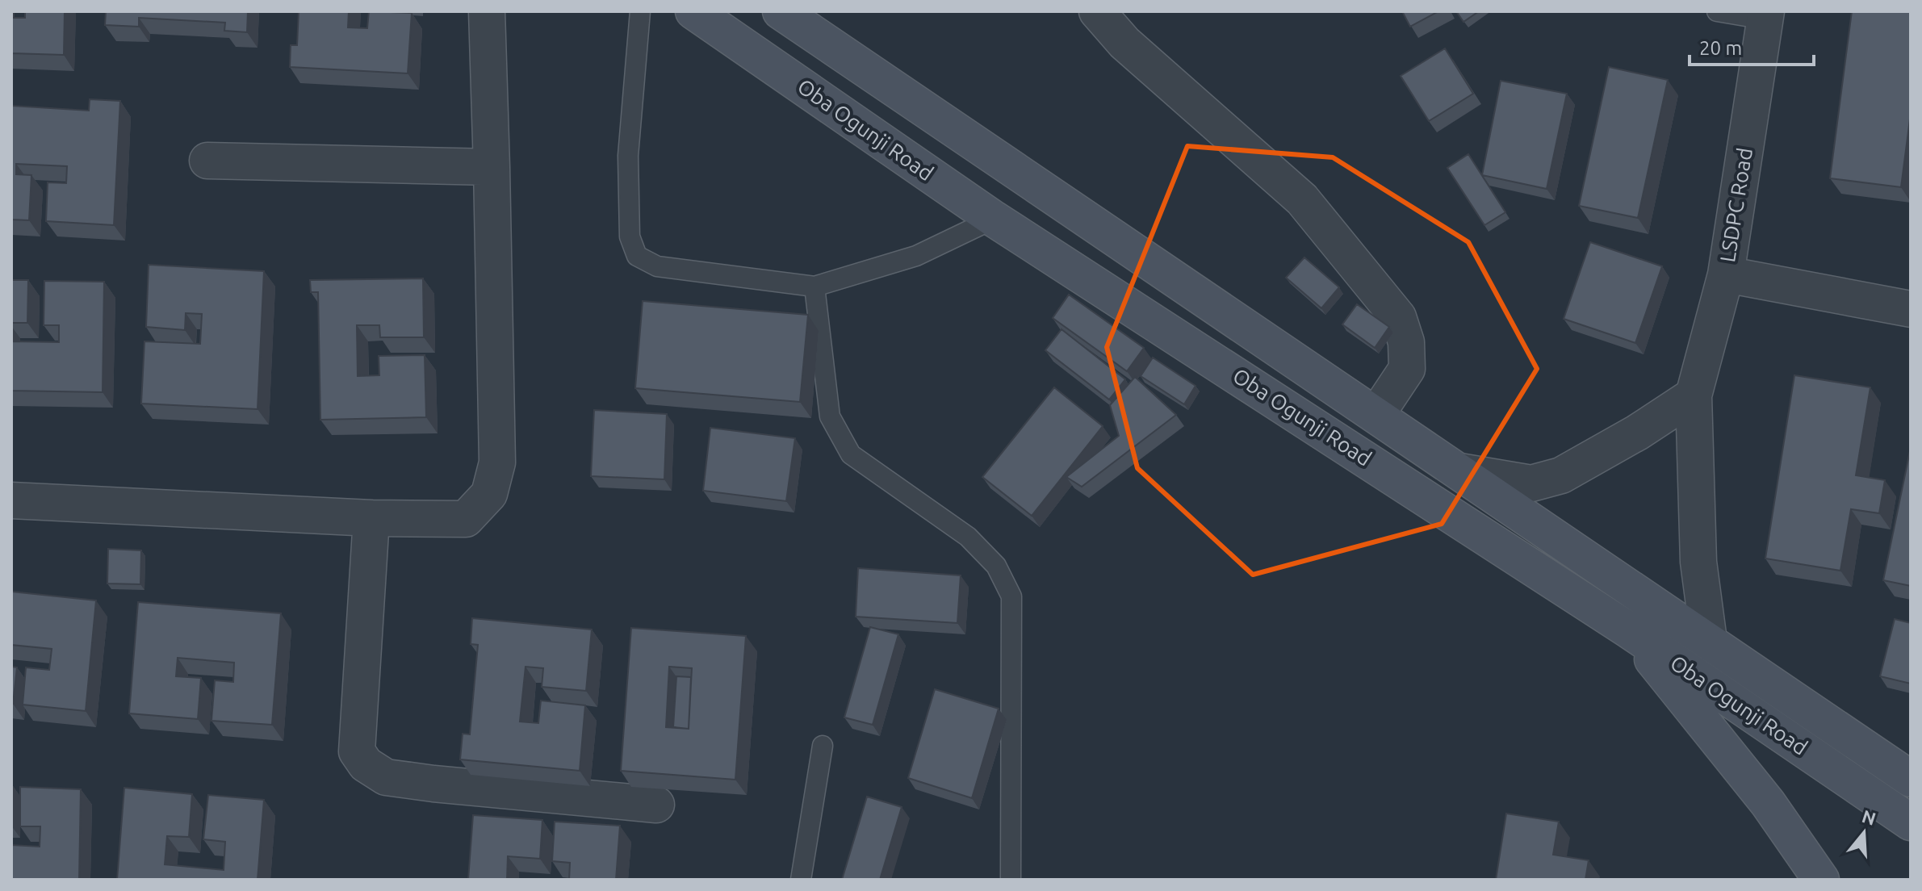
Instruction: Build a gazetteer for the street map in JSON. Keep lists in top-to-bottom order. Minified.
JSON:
{"streets":{"main road":["Oba Ogunji Road"],"street":["LSDPC Road"]},"crossings":[["Oba Ogunji Road","LSDPC Road"]],"scale_bar":"20 m","north":"top"}
